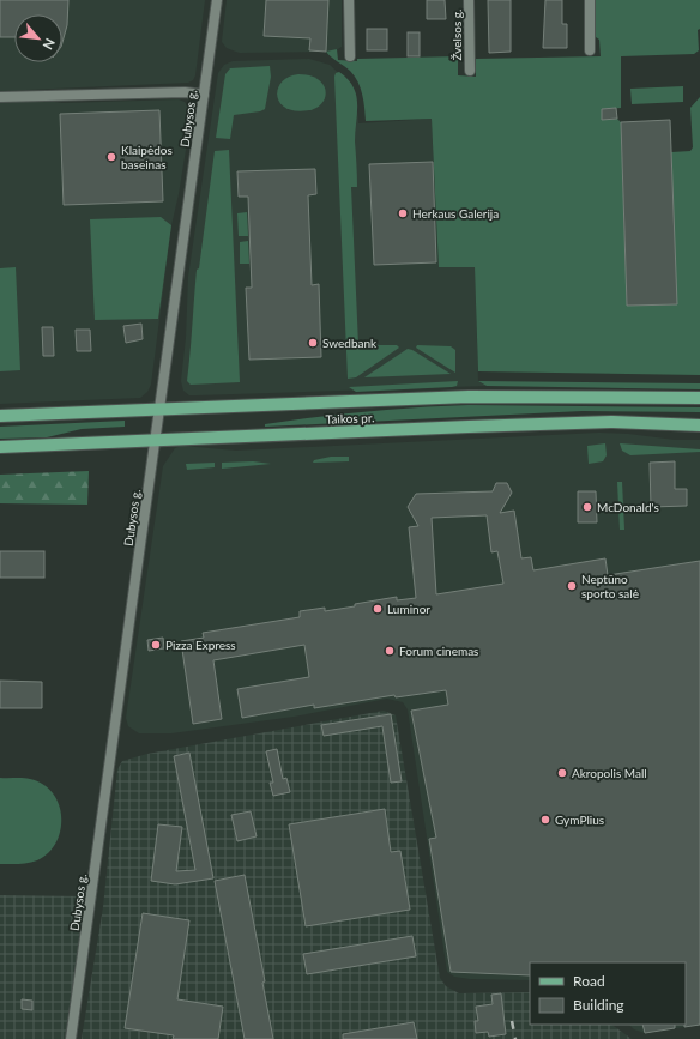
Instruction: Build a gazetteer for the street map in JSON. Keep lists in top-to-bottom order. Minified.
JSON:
{"streets":{"main road":["Taikos pr."],"street":["Žvelsos g.","Dubysos g."]},"crossings":[["Dubysos g.","Taikos pr."]],"places":["Klaipėdos baseinas","Herkaus Galerija","Swedbank","McDonald's","Neptūno sporto salė","Luminor","Pizza Express","Forum cinemas","Akropolis Mall","GymPlius"],"legend":["Road","Building"],"north":"bottom right"}
